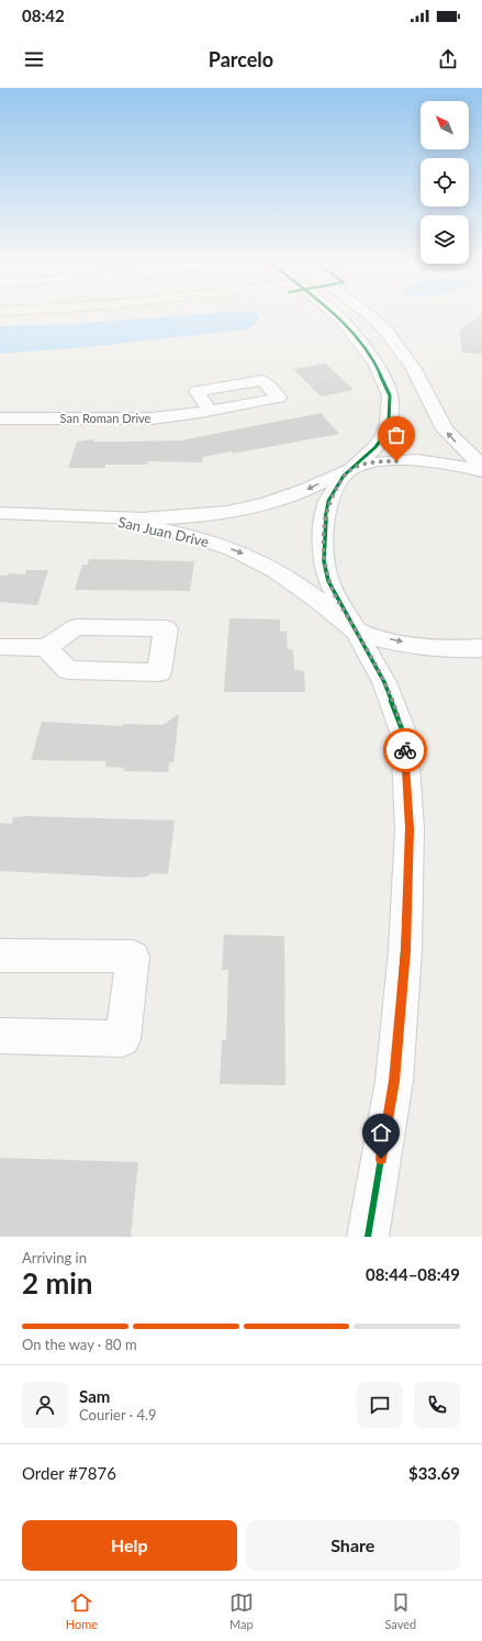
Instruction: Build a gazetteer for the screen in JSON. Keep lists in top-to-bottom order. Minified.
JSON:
{"streets":{"street":["San Roman Drive","San Juan Drive"]},"north":"top left","page":{"status":"08:42","header":"Parcelo","heading":["2 min","Arriving in","08:44–08:49"],"panel":["Sam","Courier · 4.9","Order #7876","$33.69"],"bar":"On the way · 80 m","buttons":["Help","Share"],"tabs":["Home","Map","Saved"]}}
